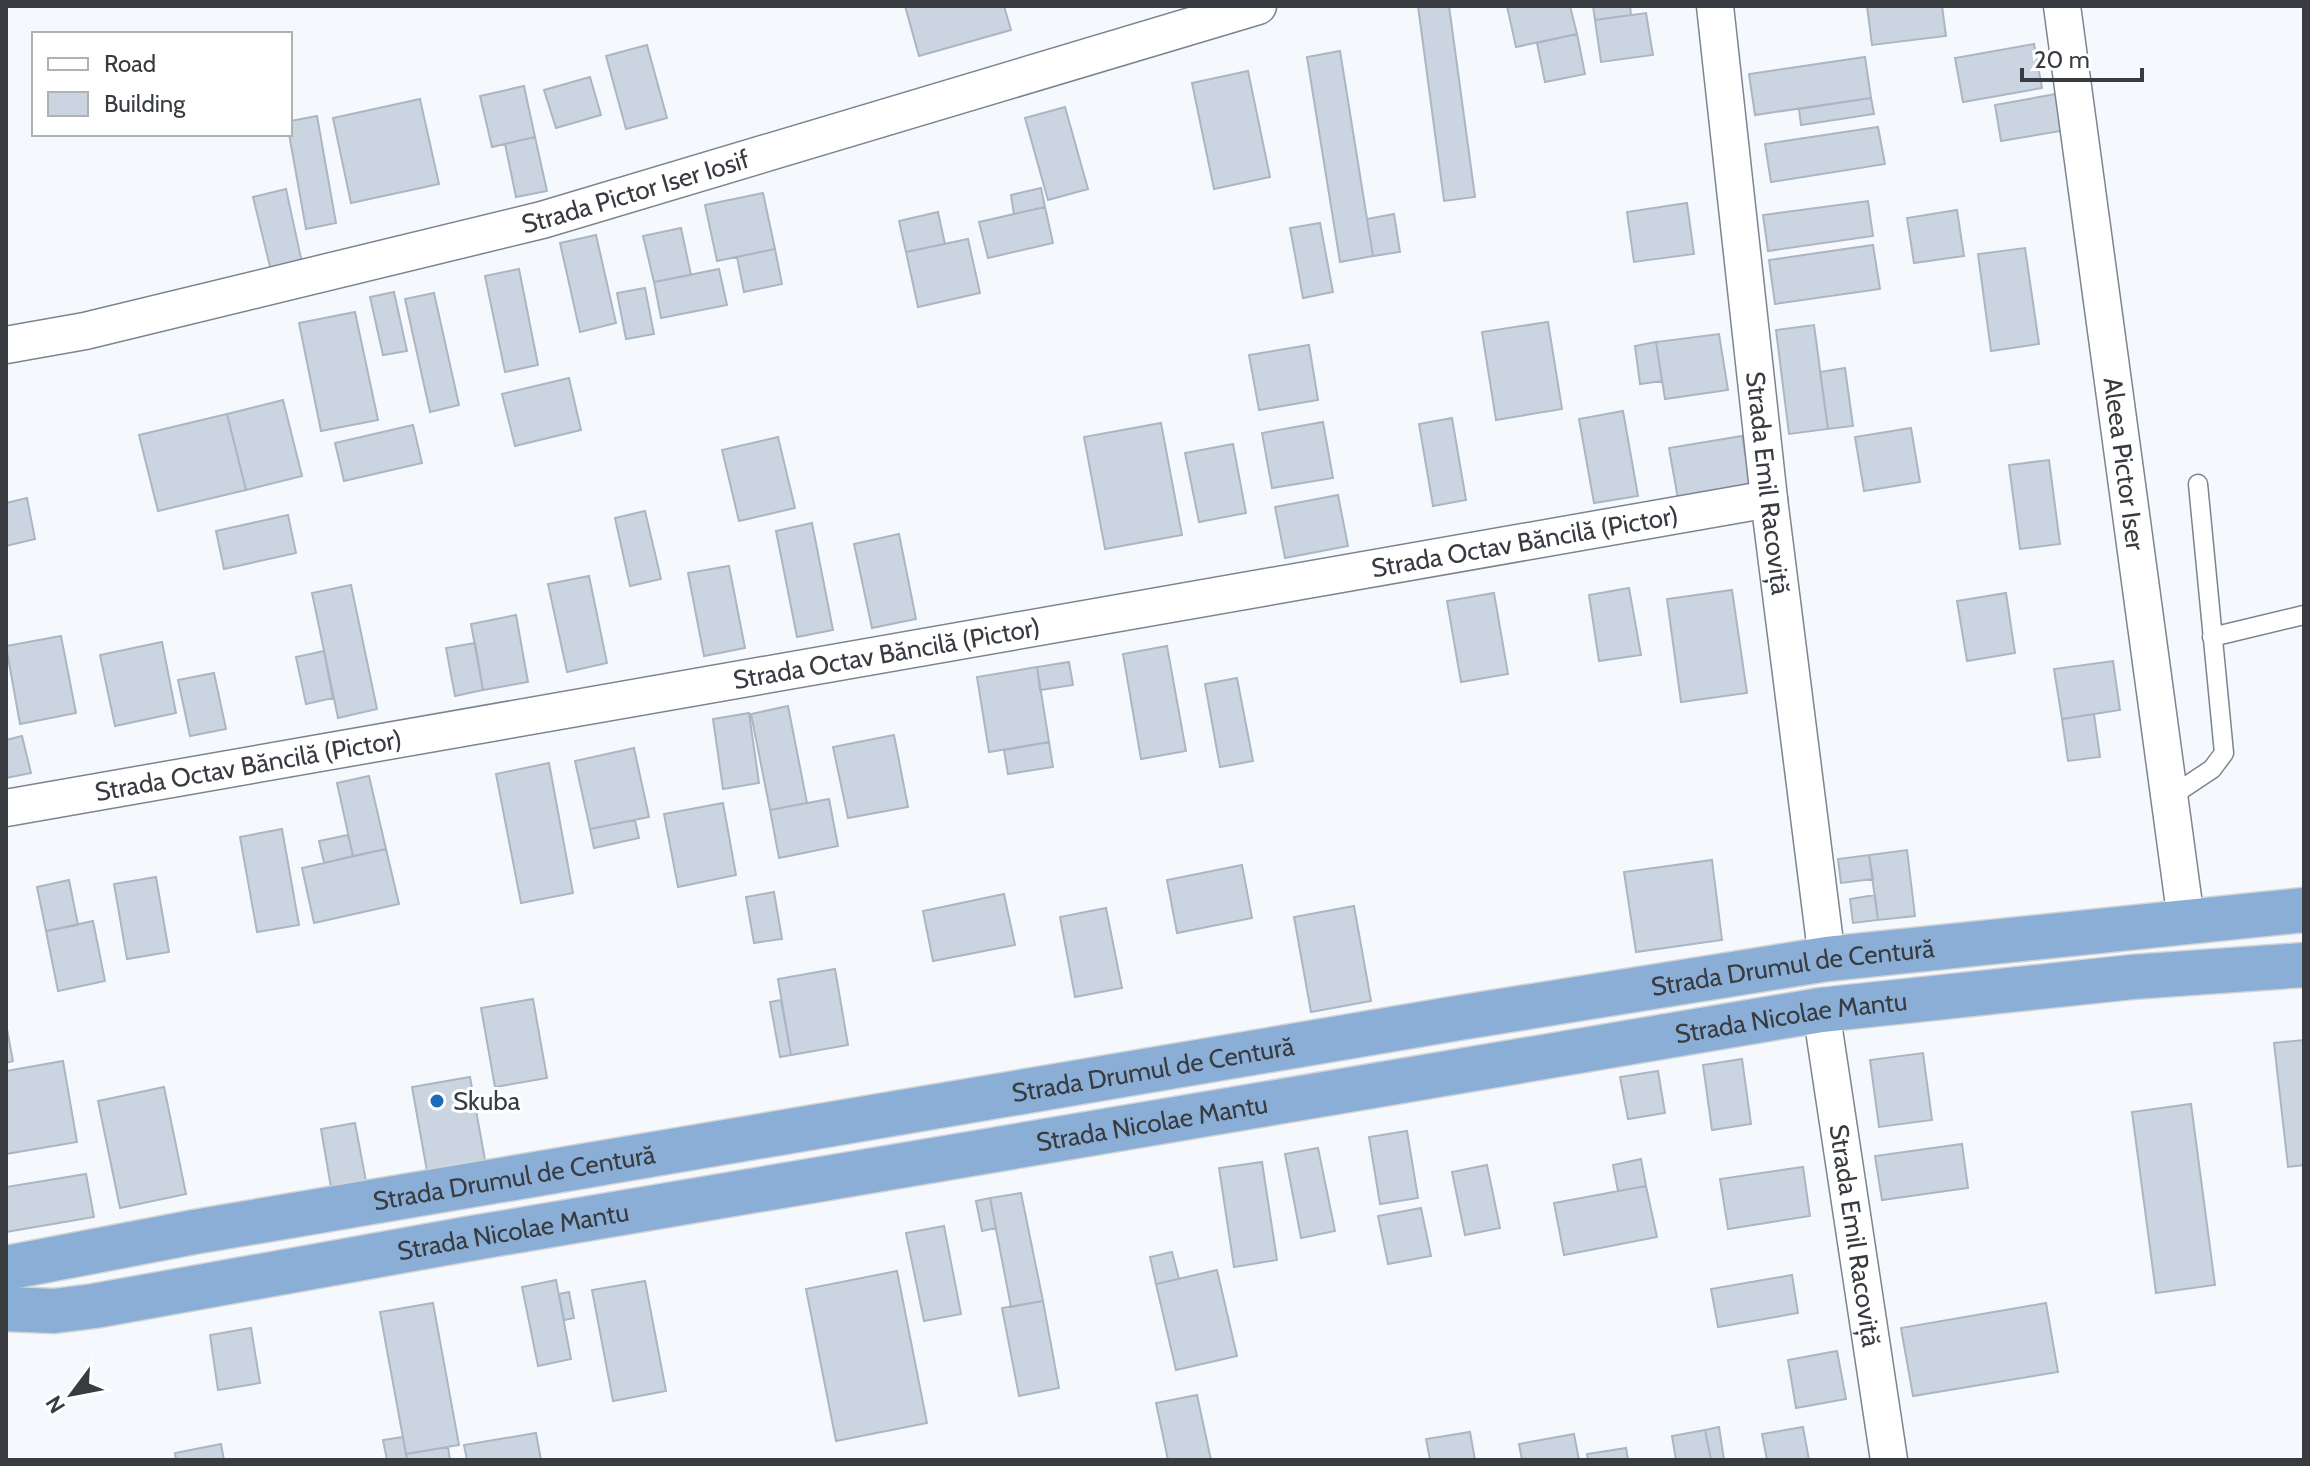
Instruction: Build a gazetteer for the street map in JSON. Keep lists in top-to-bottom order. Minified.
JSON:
{"streets":{"highway":["Strada Drumul de Centură","Strada Nicolae Mantu"],"street":["Strada Pictor Iser Iosif","Aleea Pictor Iser","Strada Emil Racoviță","Strada Octav Băncilă (Pictor)"]},"crossings":[["Aleea Pictor Iser","Strada Drumul de Centură"],["Strada Emil Racoviță","Strada Octav Băncilă (Pictor)"],["Strada Emil Racoviță","Strada Drumul de Centură"],["Strada Emil Racoviță","Strada Nicolae Mantu"]],"places":["Skuba"],"legend":["Road","Building"],"scale_bar":"20 m","north":"bottom left"}
